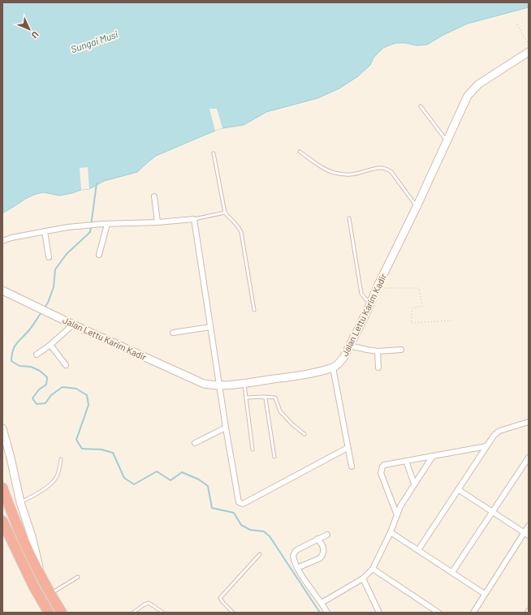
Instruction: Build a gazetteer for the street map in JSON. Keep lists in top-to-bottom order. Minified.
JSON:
{"streets":{"street":["Jalan Lettu Karim Kadir"]},"water":["Sungai Musi"],"north":"bottom right"}
